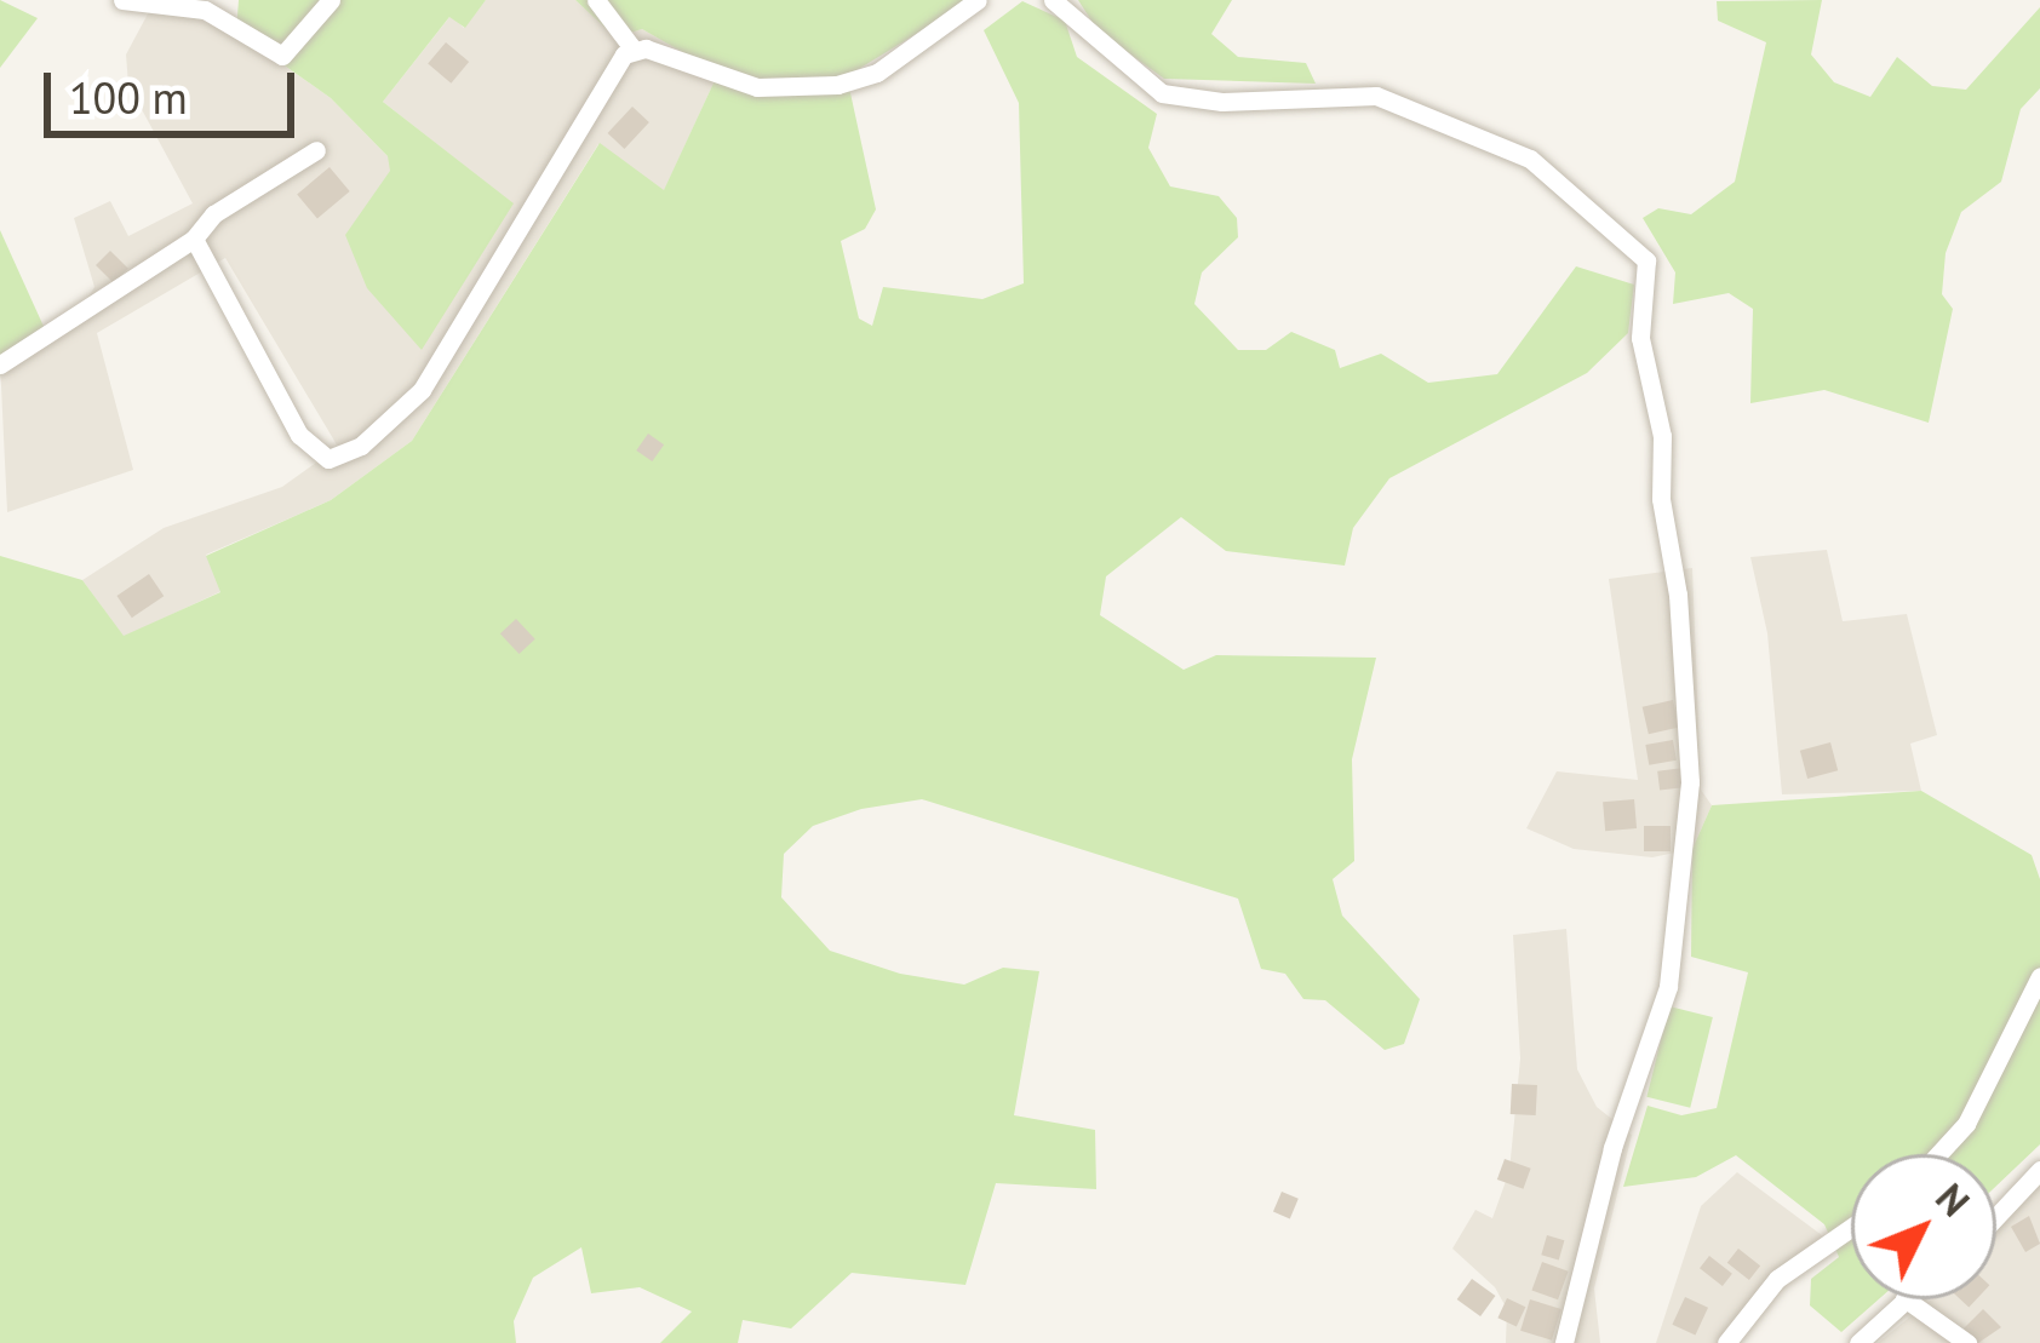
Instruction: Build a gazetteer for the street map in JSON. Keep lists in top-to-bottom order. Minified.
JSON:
{"scale_bar":"100 m","north":"top right"}
